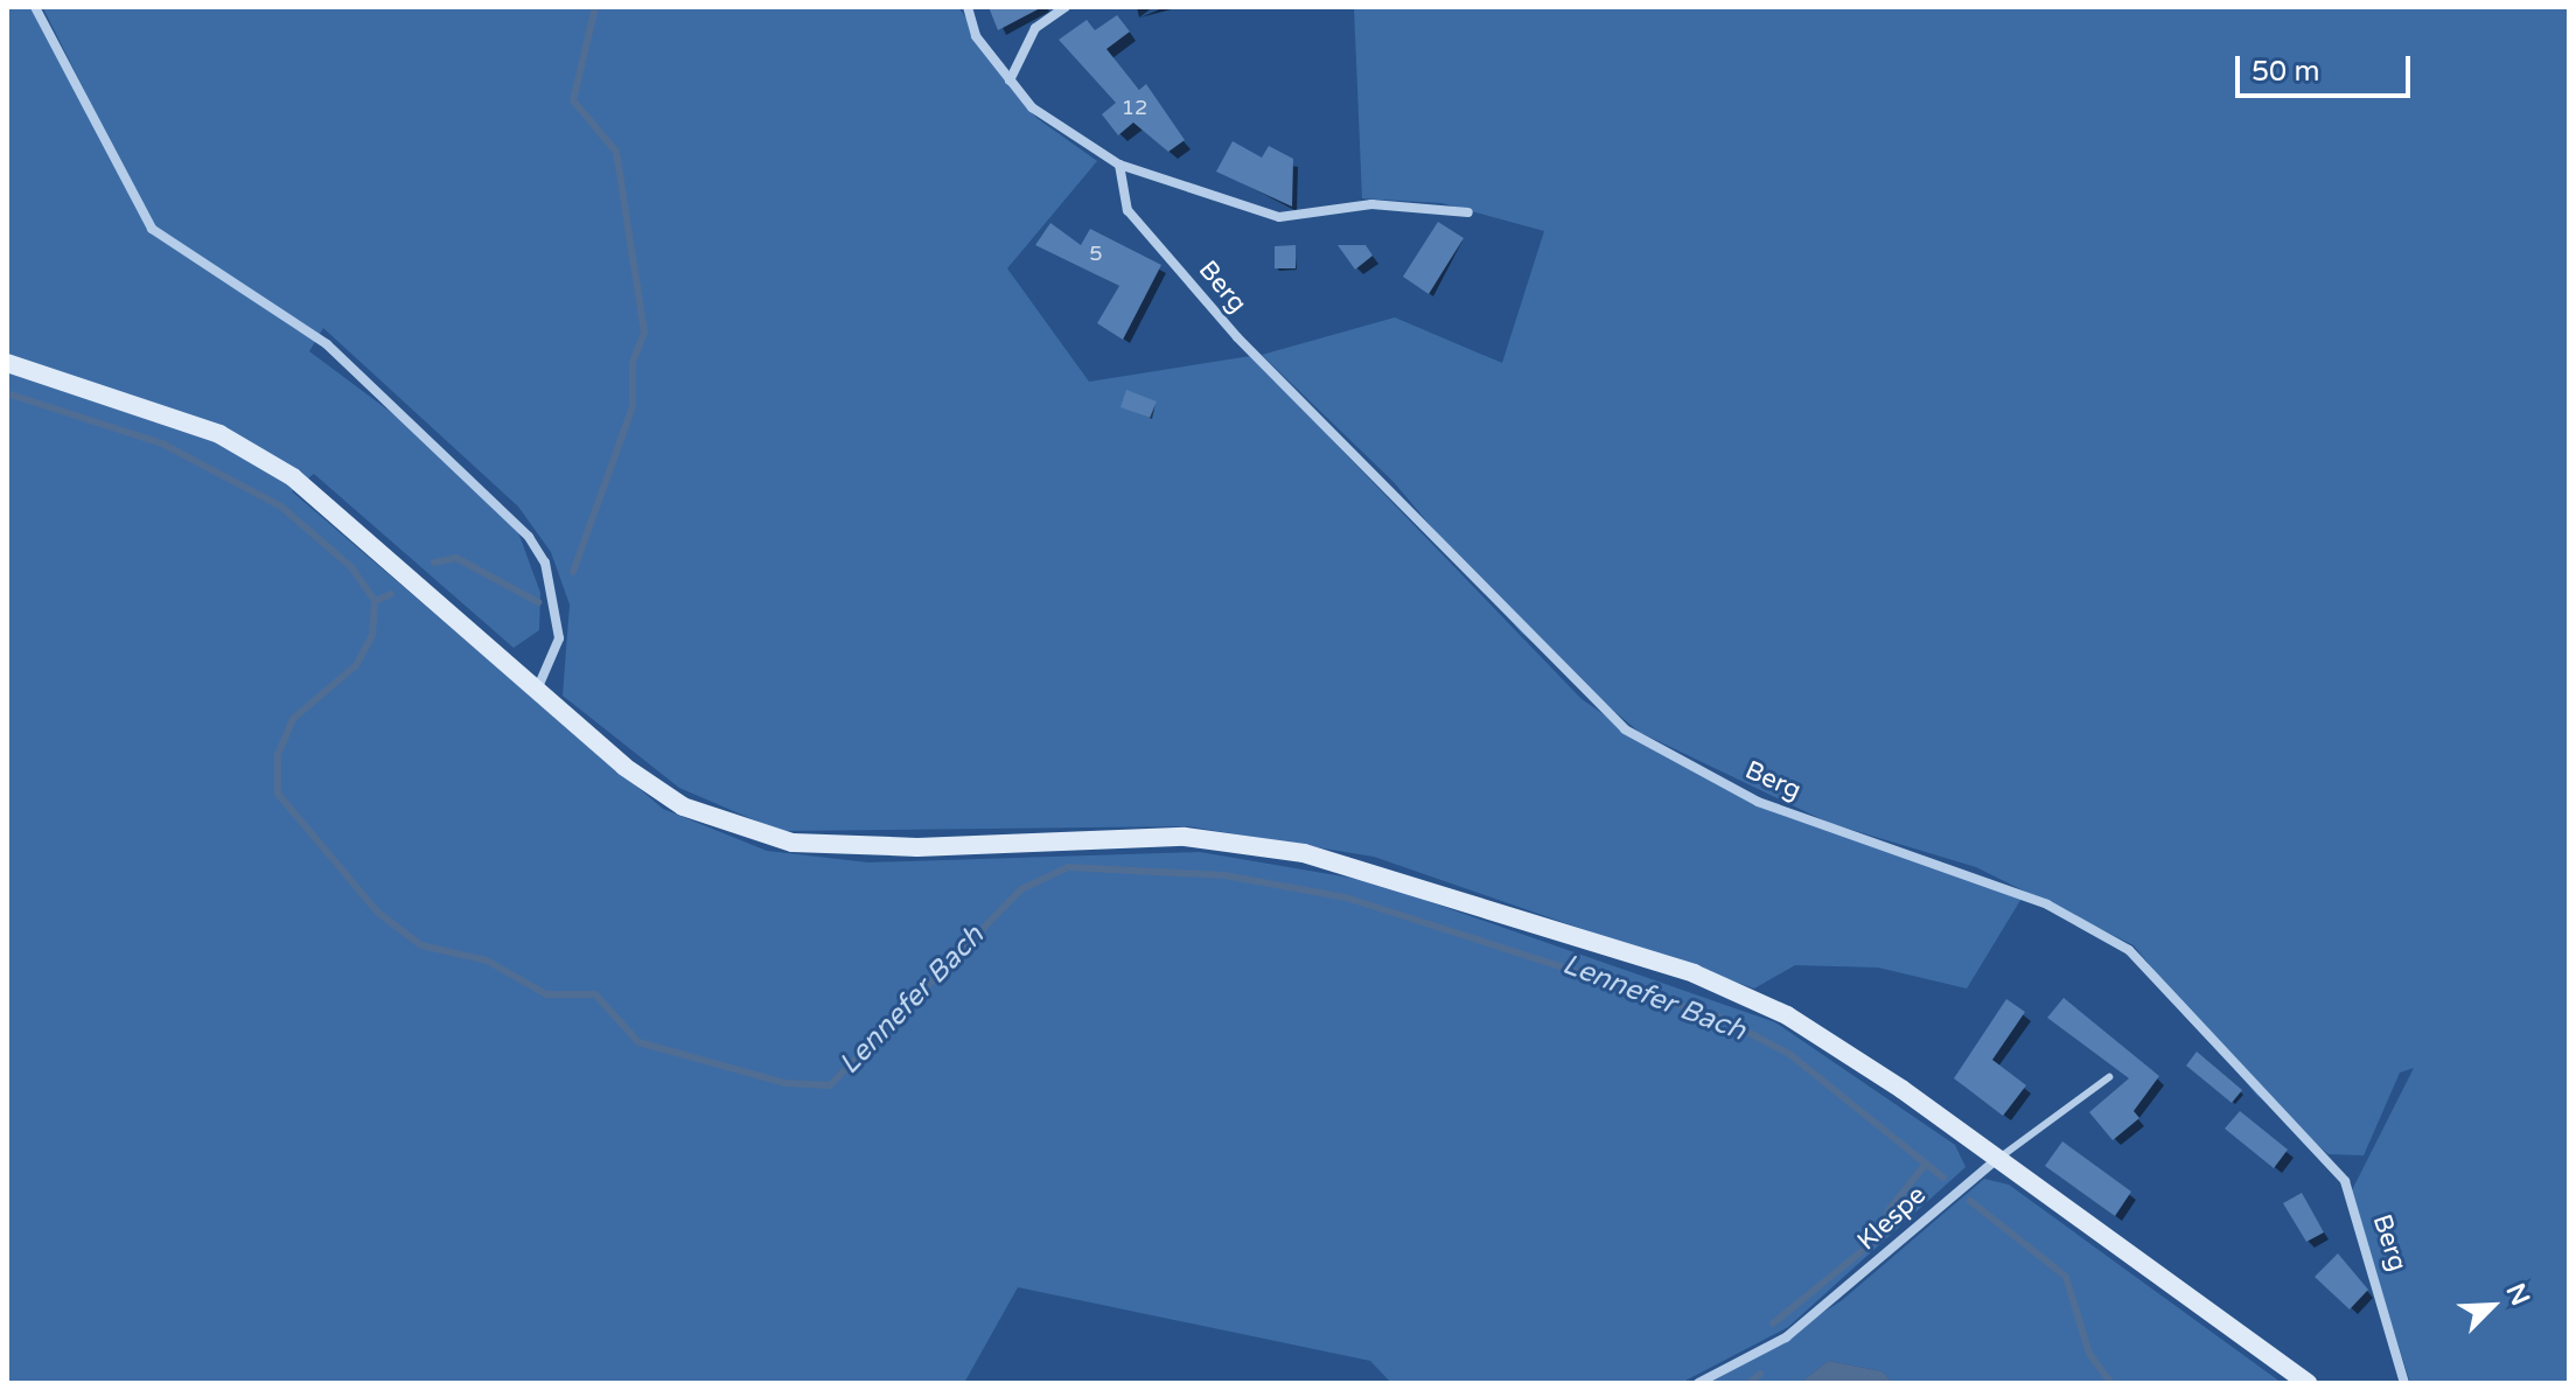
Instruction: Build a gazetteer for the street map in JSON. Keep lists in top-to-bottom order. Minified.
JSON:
{"streets":{"street":["Berg","Klespe"]},"water":["Lennefer Bach"],"house_numbers":["12","5"],"scale_bar":"50 m","north":"top right"}
